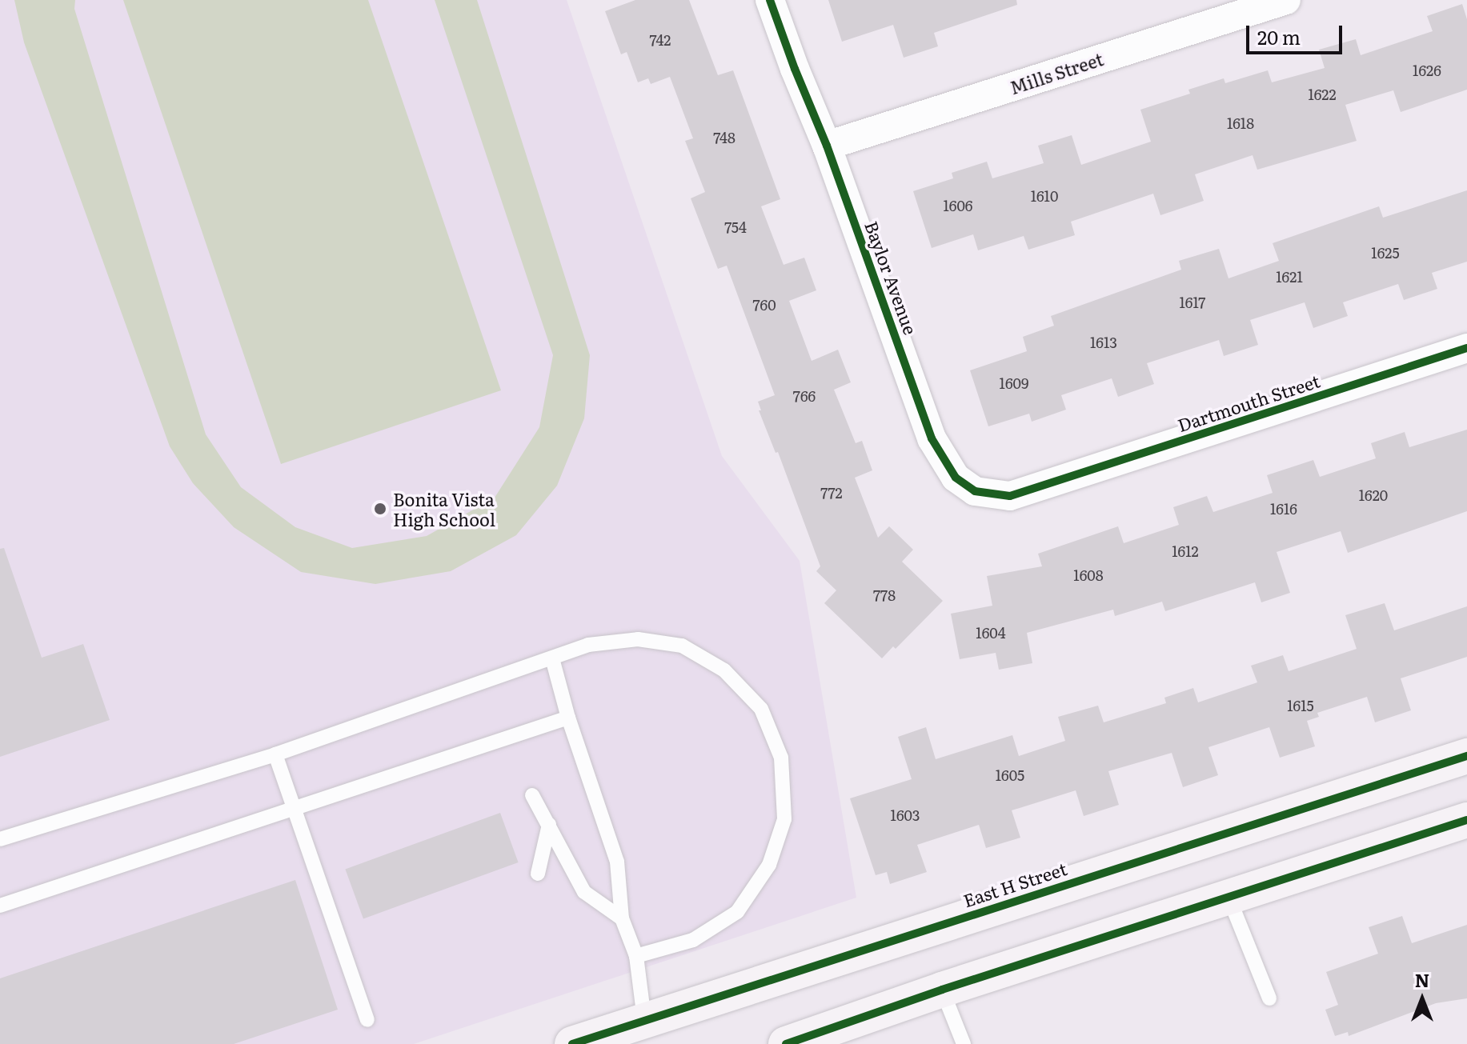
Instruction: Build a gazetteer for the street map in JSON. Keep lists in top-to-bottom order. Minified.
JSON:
{"streets":{"main road":["East H Street"],"street":["Mills Street","Baylor Avenue","Dartmouth Street"]},"crossings":[["Mills Street","Baylor Avenue"],["Baylor Avenue","Dartmouth Street"]],"places":["Bonita Vista High School"],"house_numbers":["742","1626","1622","1618","748","1610","1606","754","1625","1621","1617","760","1613","1609","766","772","1620","1616","1612","1608","778","1604","1615","1605","1603"],"scale_bar":"20 m","north":"top"}
